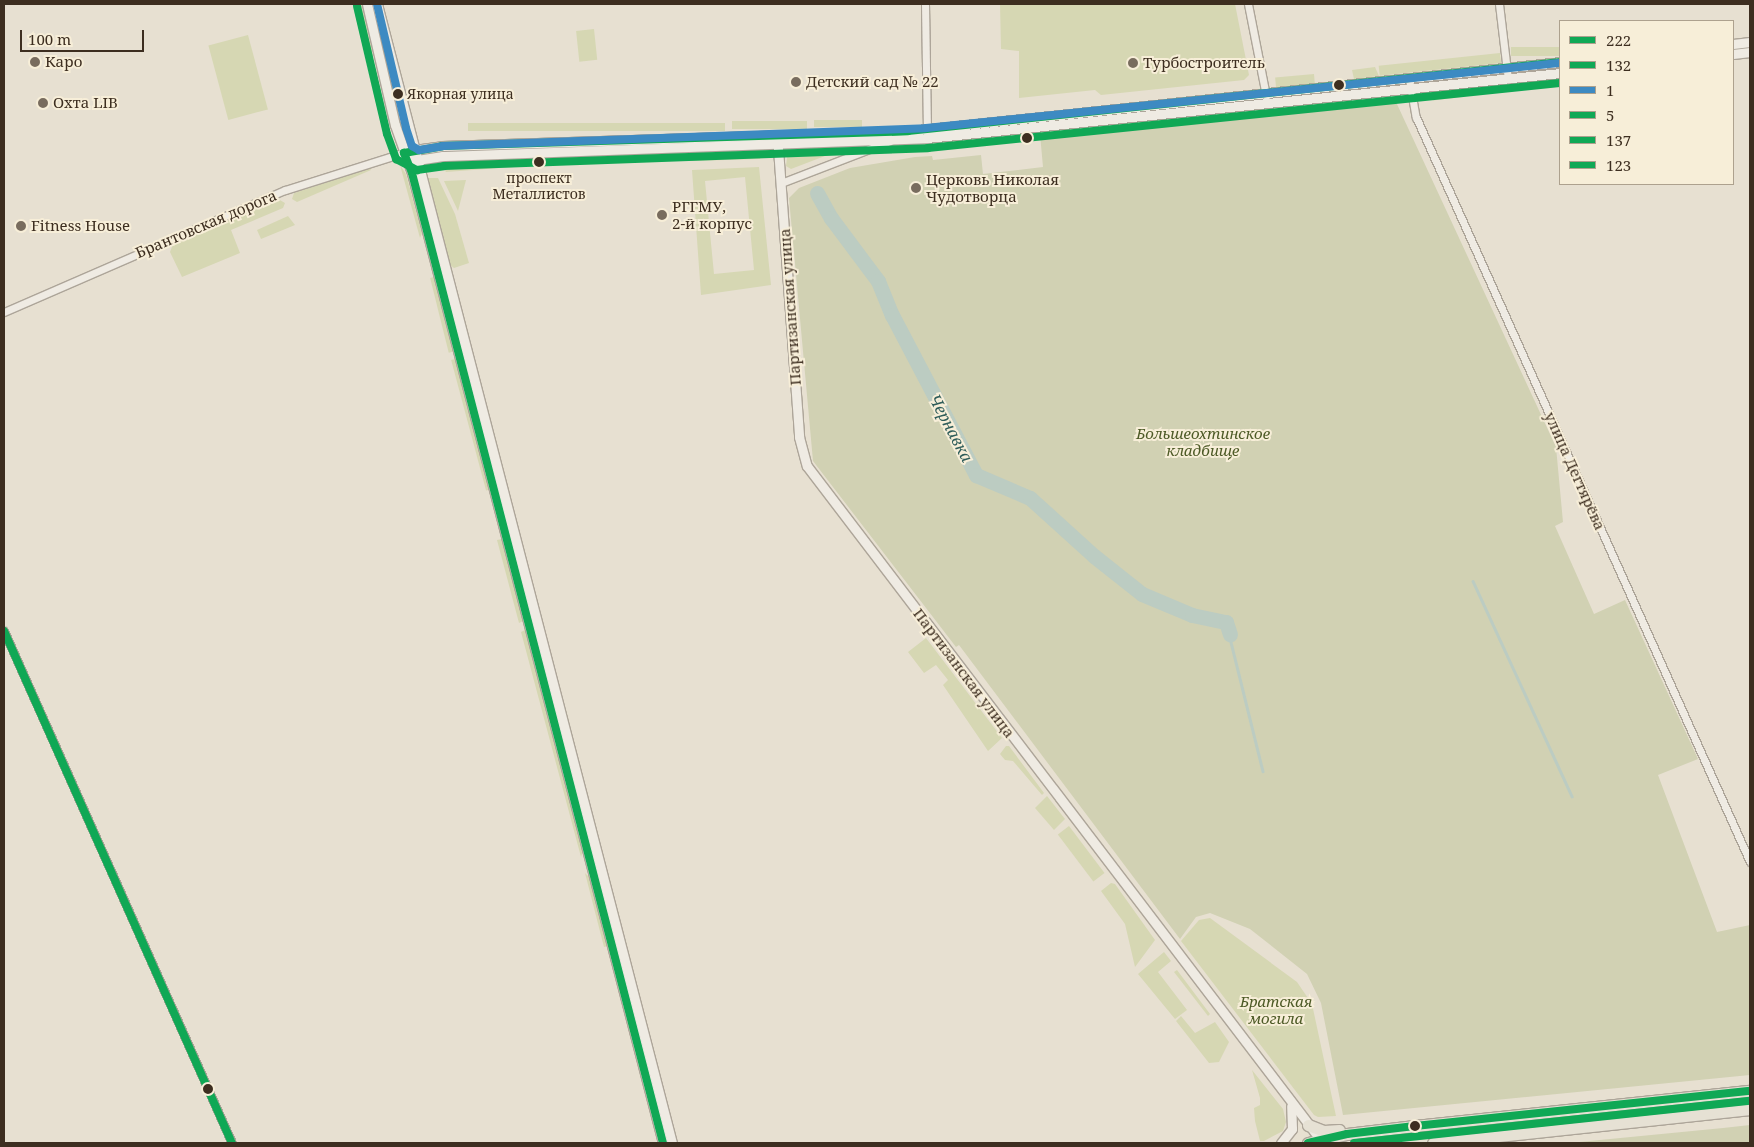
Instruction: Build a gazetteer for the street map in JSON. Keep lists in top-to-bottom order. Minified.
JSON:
{"streets":{"street":["Брантовская дорога","Партизанская улица","улица Дегтярёва"]},"water":["Чернавка"],"parks":["Большеохтинское кладбище","Братская могила"],"places":["Каро","Турбостроитель","Детский сад № 22","Якорная улица","Охта LIB","проспект Металлистов","Церковь Николая Чудотворца","РГГМУ, 2-й корпус","Fitness House"],"lines":["transit line 1","transit line 132","transit line 222","transit line 5","transit line 137","transit line 123"],"legend":["222","132","1","5","137","123"],"scale_bar":"100 m"}
